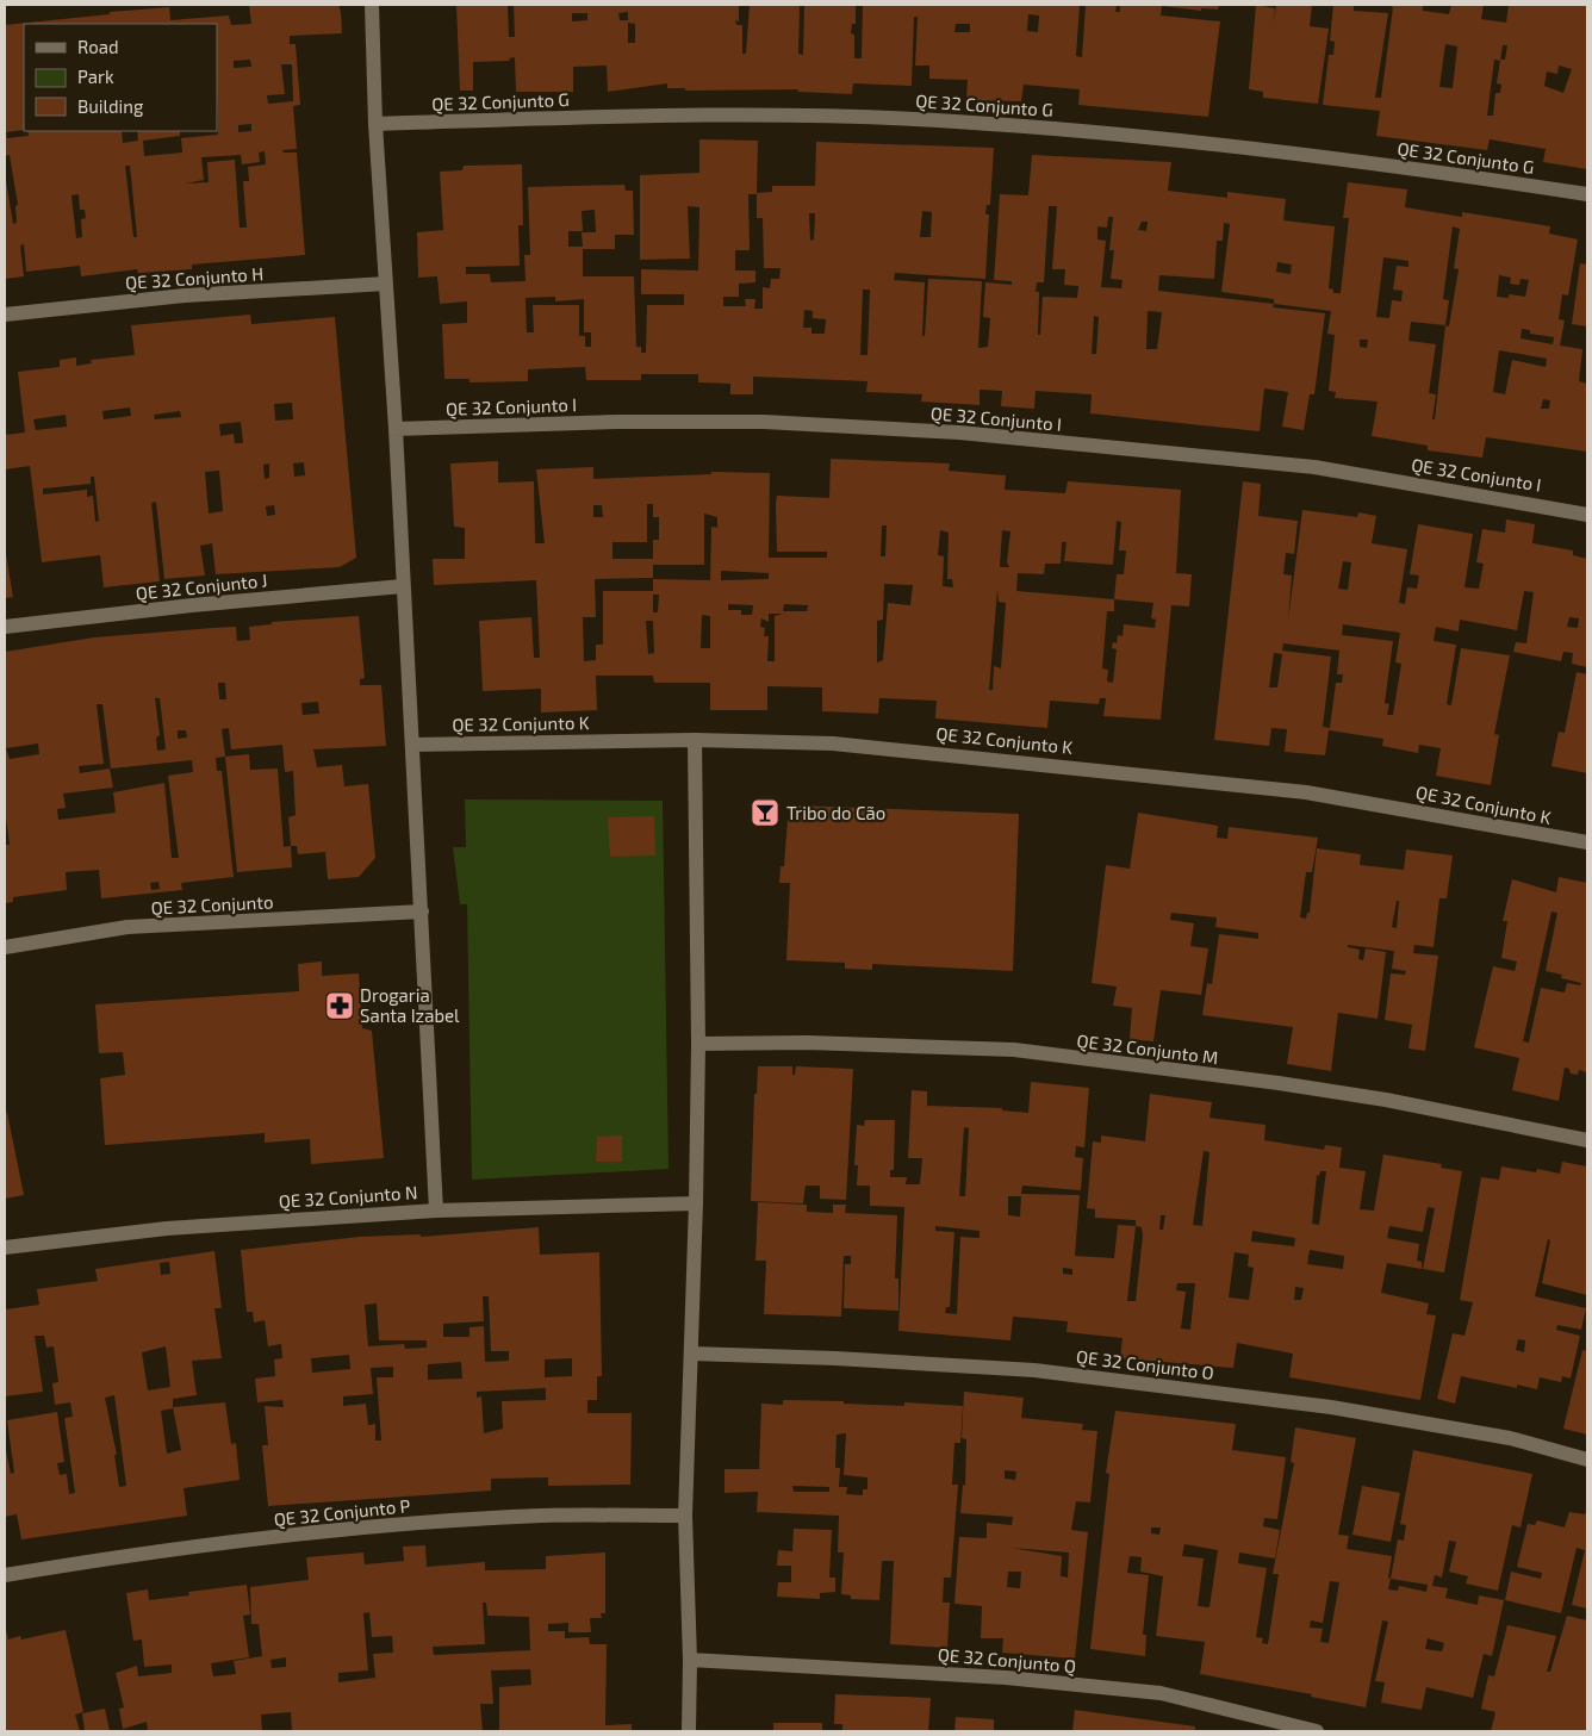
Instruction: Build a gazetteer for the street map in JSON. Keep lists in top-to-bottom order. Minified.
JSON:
{"streets":{"street":["QE 32 Conjunto G","QE 32 Conjunto H","QE 32 Conjunto I","QE 32 Conjunto J","QE 32 Conjunto K","QE 32 Conjunto","QE 32 Conjunto M","QE 32 Conjunto N","QE 32 Conjunto O","QE 32 Conjunto P","QE 32 Conjunto Q"]},"places":{"bar":["Tribo do Cão"],"pharmacy":["Drogaria Santa Izabel"]},"legend":["Road","Park","Building"]}
